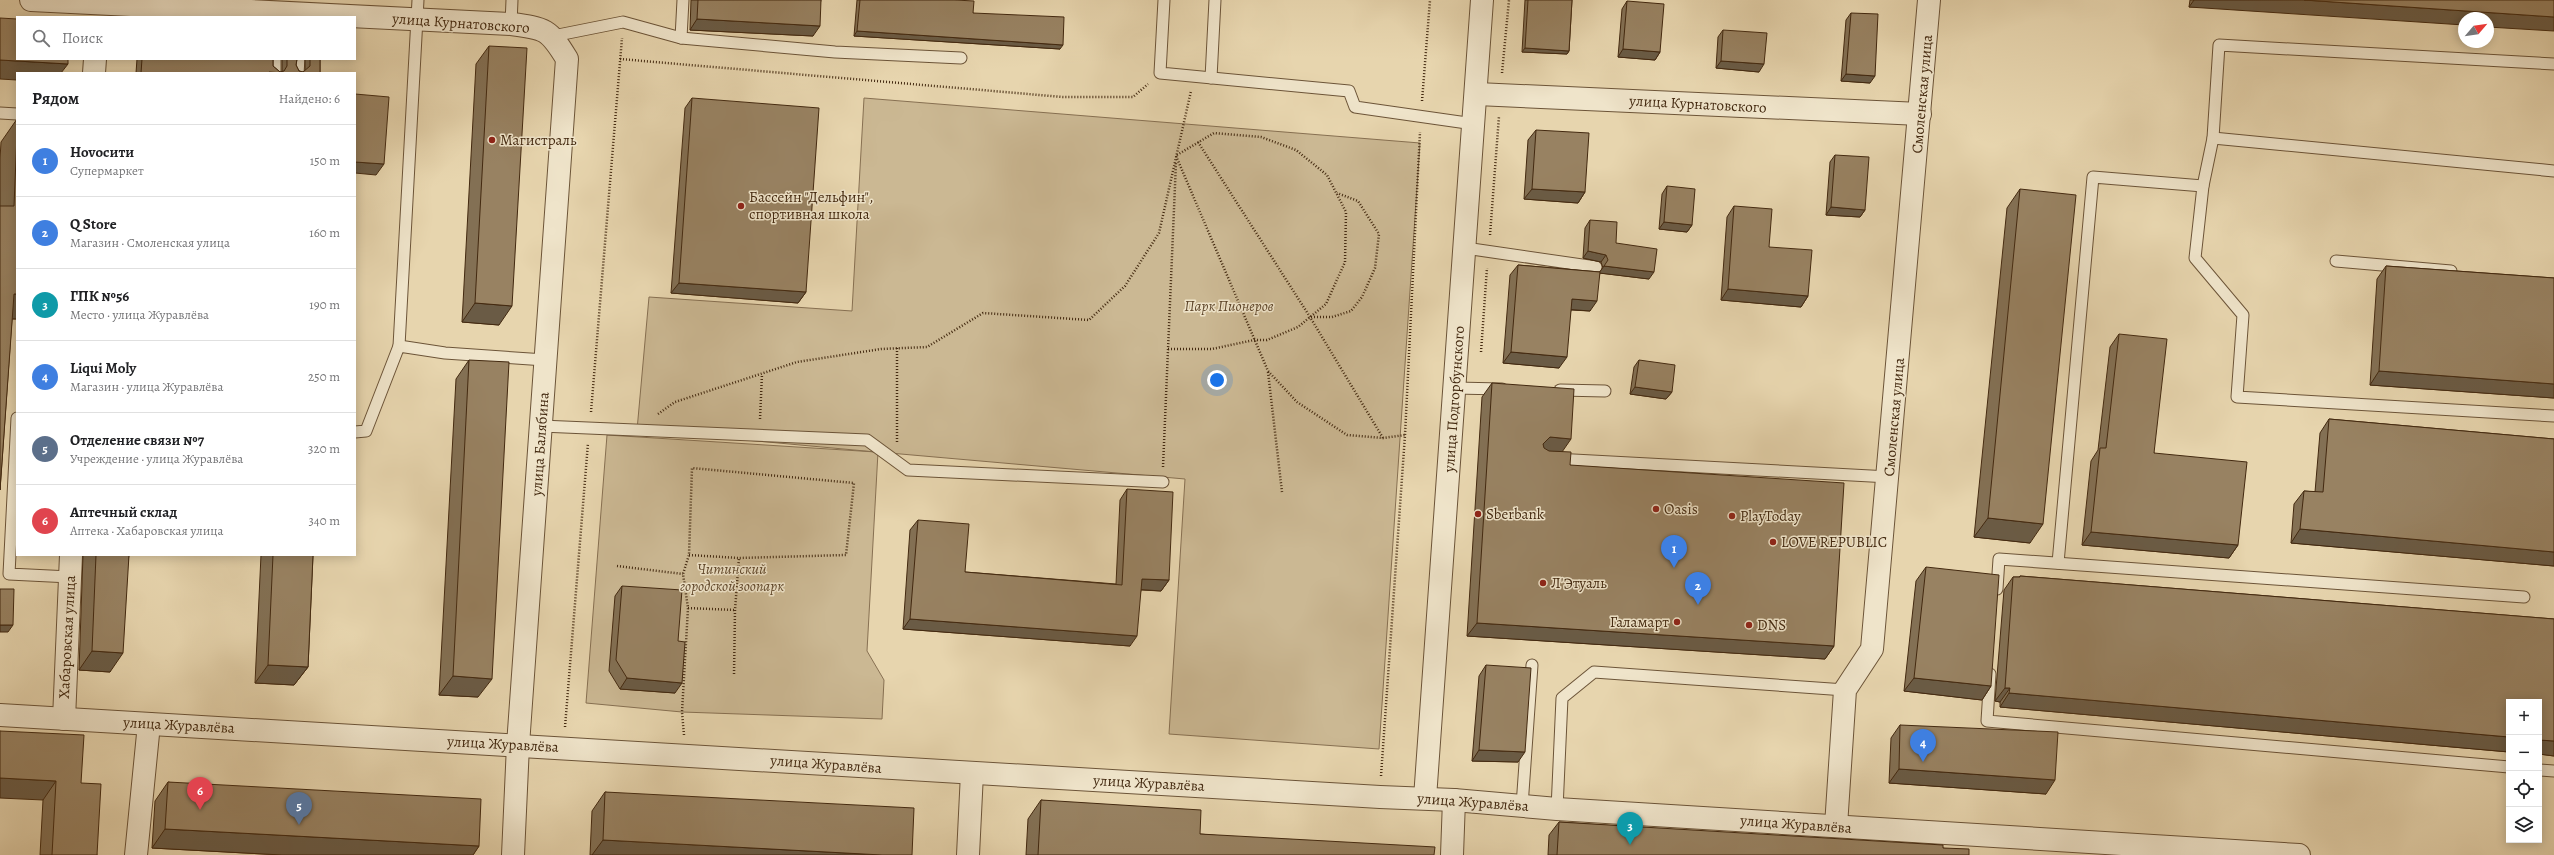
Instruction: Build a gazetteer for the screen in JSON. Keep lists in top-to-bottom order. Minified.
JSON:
{"streets":{"street":["улица Курнатовского","Смоленская улица","улица Подгорбунского","улица Балябина","Хабаровская улица","улица Журавлёва"]},"crossings":[["улица Курнатовского","Смоленская улица"],["улица Курнатовского","улица Подгорбунского"],["улица Курнатовского","улица Балябина"],["Смоленская улица","улица Журавлёва"],["улица Подгорбунского","улица Журавлёва"],["улица Балябина","улица Журавлёва"],["Хабаровская улица","улица Журавлёва"]],"parks":["Парк Пионеров","Читинский городской зоопарк"],"places":["Магистраль","Бассейн \"Дельфин\", спортивная школа","Oasis","Sberbank","PlayToday","LOVE REPUBLIC","Л'Этуаль","Галамарт","DNS"],"north":"top right","page":{"search":"Поиск","heading":["Рядом","Найдено: 6"],"list":[{"mark":"1","name":"Ноvосити","note":"Супермаркет","value":"150 m"},{"mark":"2","name":"Q Store","note":"Магазин · Смоленская улица","value":"160 m"},{"mark":"3","name":"ГПК №56","note":"Место · улица Журавлёва","value":"190 m"},{"mark":"4","name":"Liqui Moly","note":"Магазин · улица Журавлёва","value":"250 m"},{"mark":"5","name":"Отделение связи №7","note":"Учреждение · улица Журавлёва","value":"320 m"},{"mark":"6","name":"Аптечный склад","note":"Аптека · Хабаровская улица","value":"340 m"}],"pins":["1","2","4","6","5","3"],"map_buttons":["+","−"]}}
